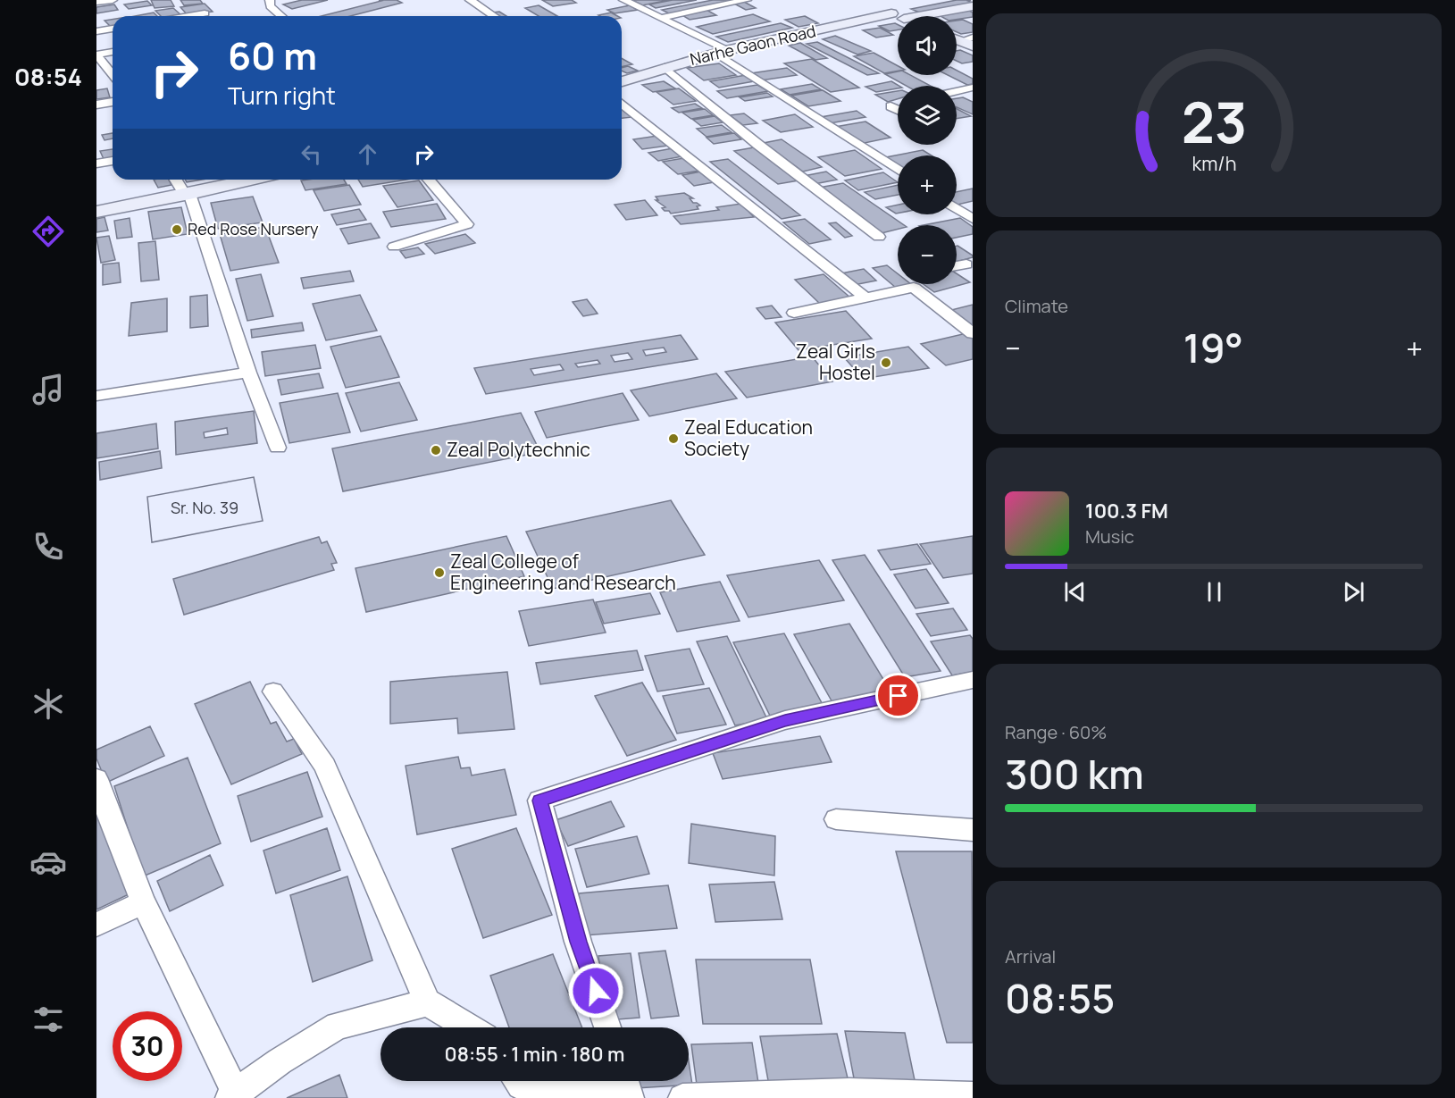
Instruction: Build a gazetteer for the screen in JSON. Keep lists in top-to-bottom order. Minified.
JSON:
{"streets":{"street":["Narhe Gaon Road"]},"places":["Red Rose Nursery","Zeal Girls Hostel","Zeal Education Society","Zeal Polytechnic","Zeal College of Engineering and Research"],"house_numbers":["Sr. No. 39"],"page":{"tabs":"08:54","map_buttons":["+","−"],"turn":["60 m","Turn right"],"tile":["Climate",["Range · 60%","300 km"],["Arrival","08:55"]],"heat":["−","19°","+"],"song":["100.3 FM","Music"],"limit":"30","trip":"08:55 · 1 min · 180 m","gauge":["23","km/h"]}}
